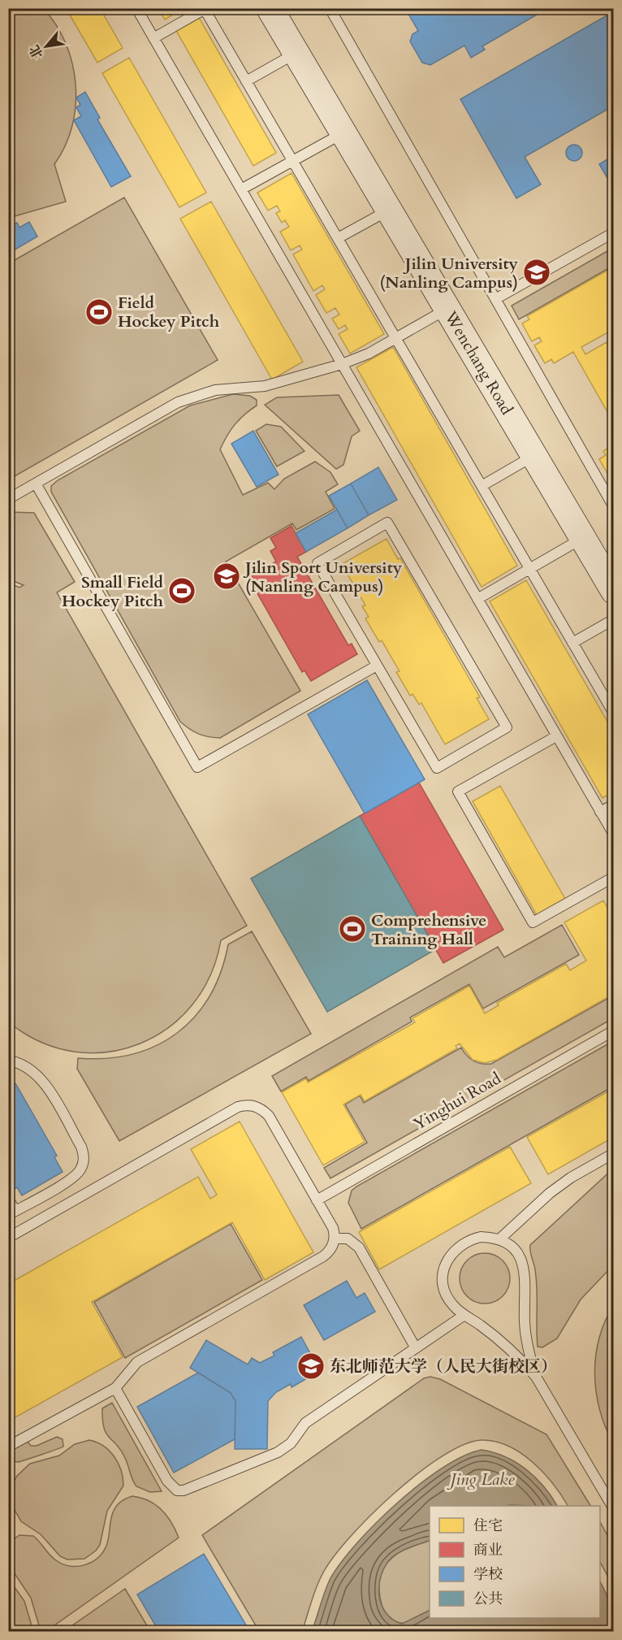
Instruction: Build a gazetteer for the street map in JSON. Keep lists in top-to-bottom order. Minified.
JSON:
{"streets":{"street":["Wenchang Road"],"lane":["Yinghui Road"]},"water":["Jing Lake"],"places":{"school or university":["Jilin University (Nanling Campus)","Jilin Sport University (Nanling Campus)","东北师范大学（人民大街校区）"],"sports":["Field Hockey Pitch","Small Field Hockey Pitch","Comprehensive Training Hall"]},"legend":["住宅","商业","学校","公共"],"north":"bottom left"}
